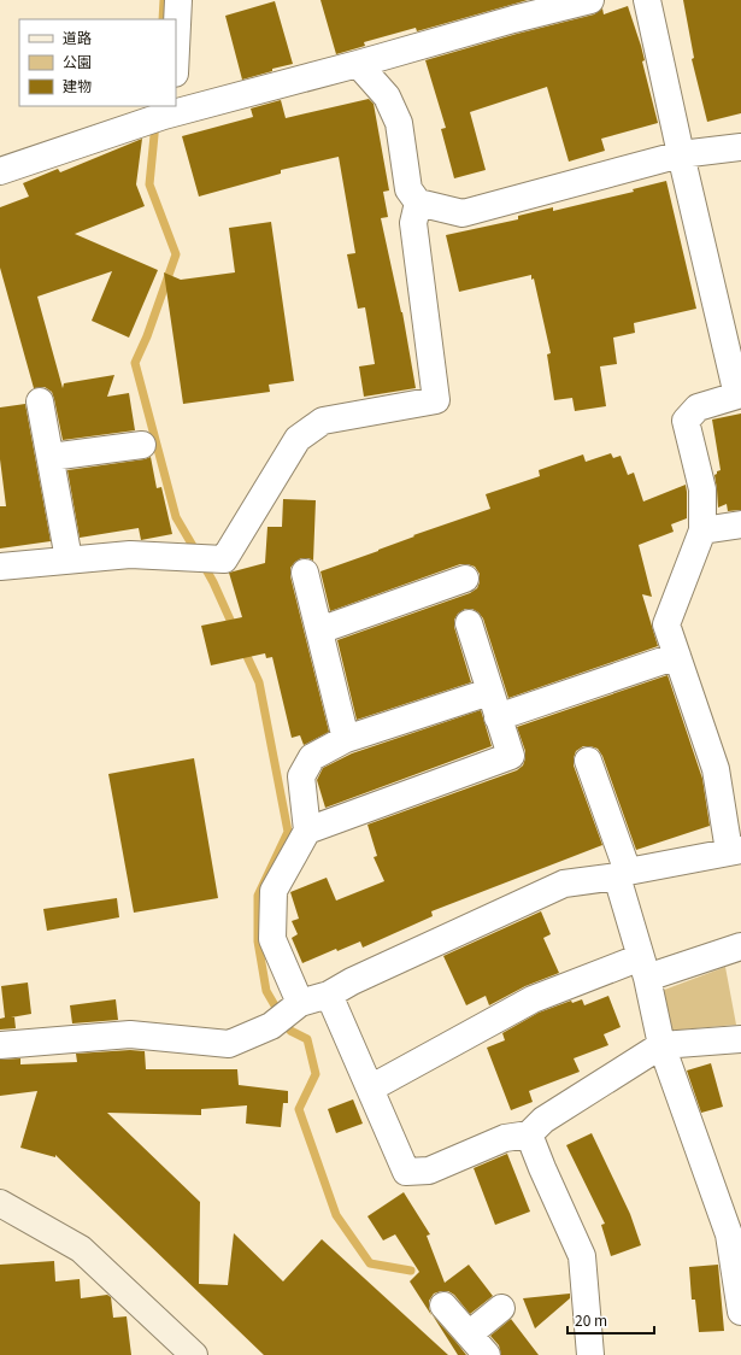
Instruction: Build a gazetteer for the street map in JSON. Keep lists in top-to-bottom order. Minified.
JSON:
{"legend":["道路","公園","建物"],"scale_bar":"20 m"}
